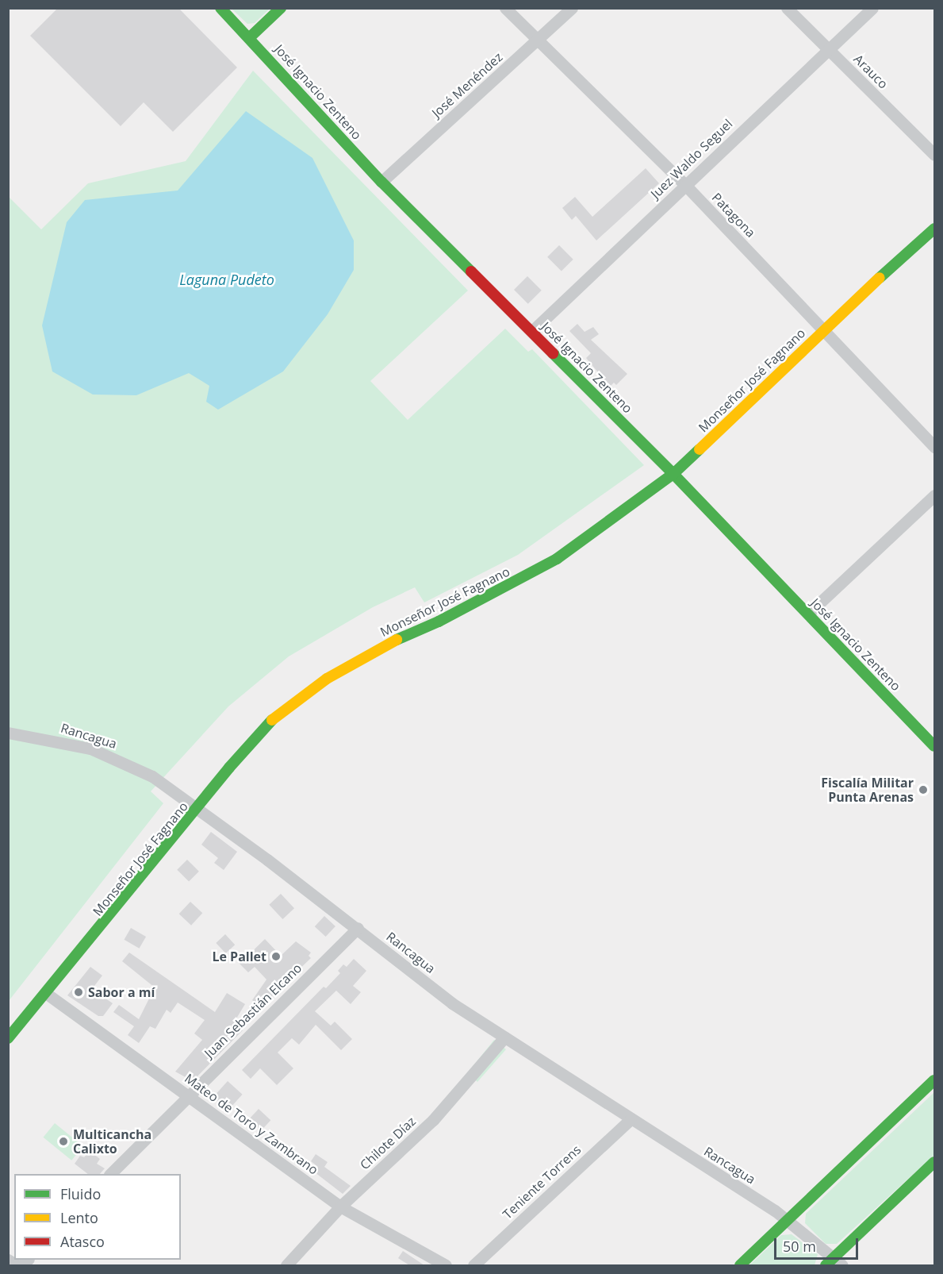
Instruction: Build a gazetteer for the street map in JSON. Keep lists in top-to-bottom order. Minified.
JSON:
{"streets":{"street":["Arauco","José Menéndez","José Ignacio Zenteno","Juez Waldo Seguel","Patagona","Monseñor José Fagnano","Rancagua","Juan Sebastián Elcano","Mateo de Toro y Zambrano","Chilote Díaz","Teniente Torrens"]},"crossings":[["Arauco","Juez Waldo Seguel"],["José Menéndez","José Ignacio Zenteno"],["José Menéndez","Patagona"],["José Ignacio Zenteno","Juez Waldo Seguel"],["José Ignacio Zenteno","Monseñor José Fagnano"],["Juez Waldo Seguel","Patagona"],["Patagona","Monseñor José Fagnano"],["Monseñor José Fagnano","Rancagua"],["Monseñor José Fagnano","Mateo de Toro y Zambrano"],["Rancagua","Juan Sebastián Elcano"],["Rancagua","Chilote Díaz"],["Rancagua","Teniente Torrens"],["Juan Sebastián Elcano","Mateo de Toro y Zambrano"],["Mateo de Toro y Zambrano","Chilote Díaz"]],"water":["Laguna Pudeto"],"places":["Fiscalía Militar Punta Arenas","Le Pallet","Sabor a mí","Multicancha Calixto"],"legend":["Fluido","Lento","Atasco"],"scale_bar":"50 m"}
